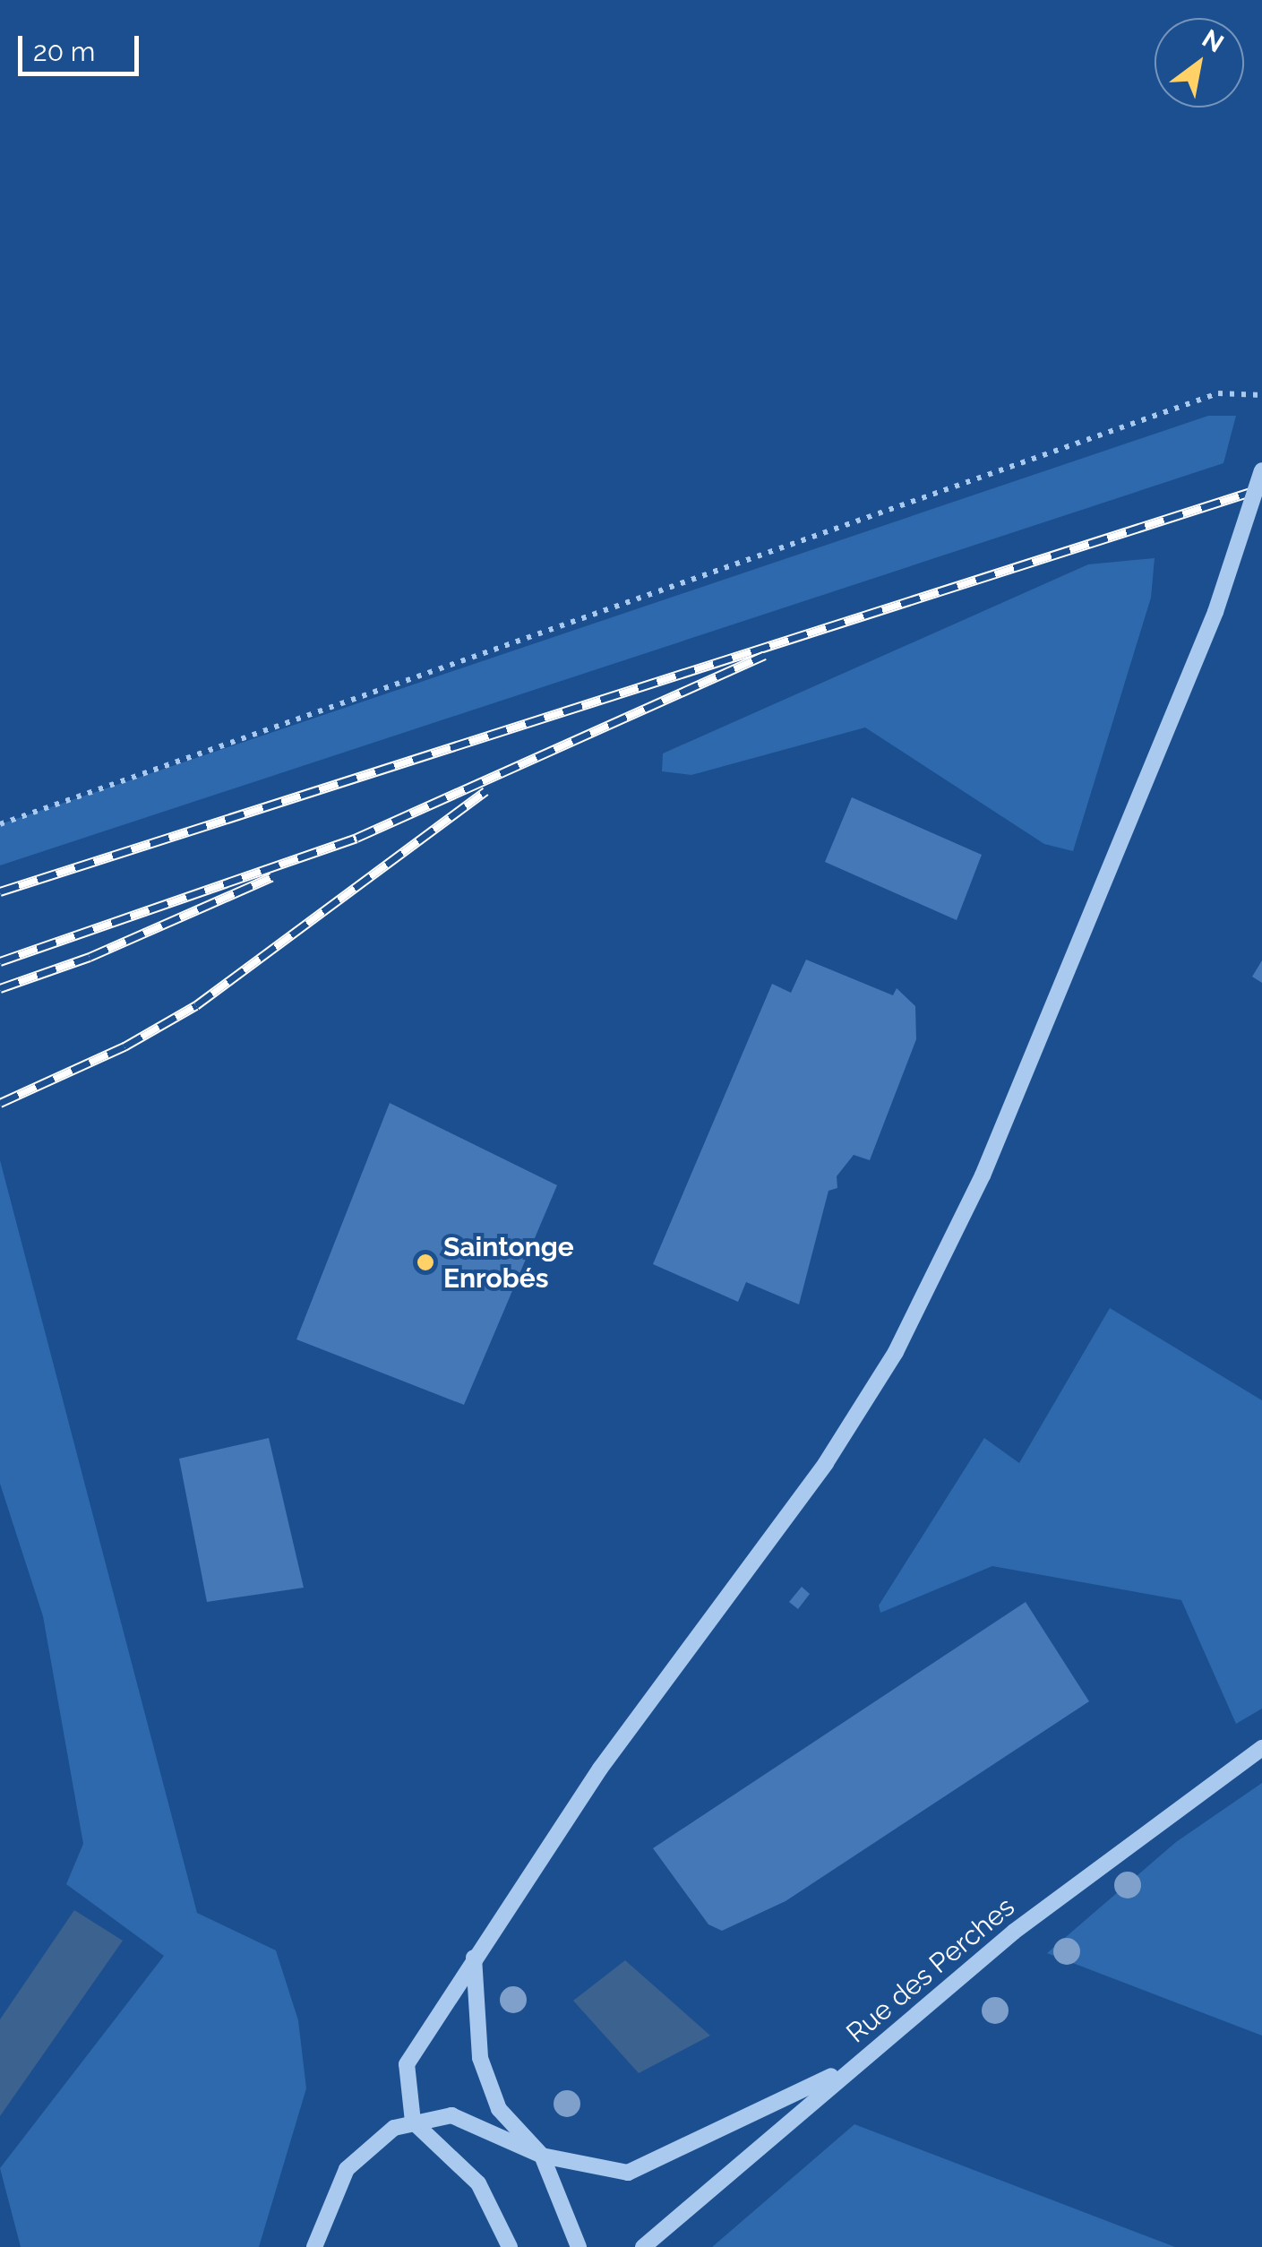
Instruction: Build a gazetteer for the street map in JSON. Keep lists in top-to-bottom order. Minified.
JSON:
{"streets":{"street":["Rue des Perches"]},"places":["Saintonge Enrobés"],"scale_bar":"20 m","north":"top right"}
